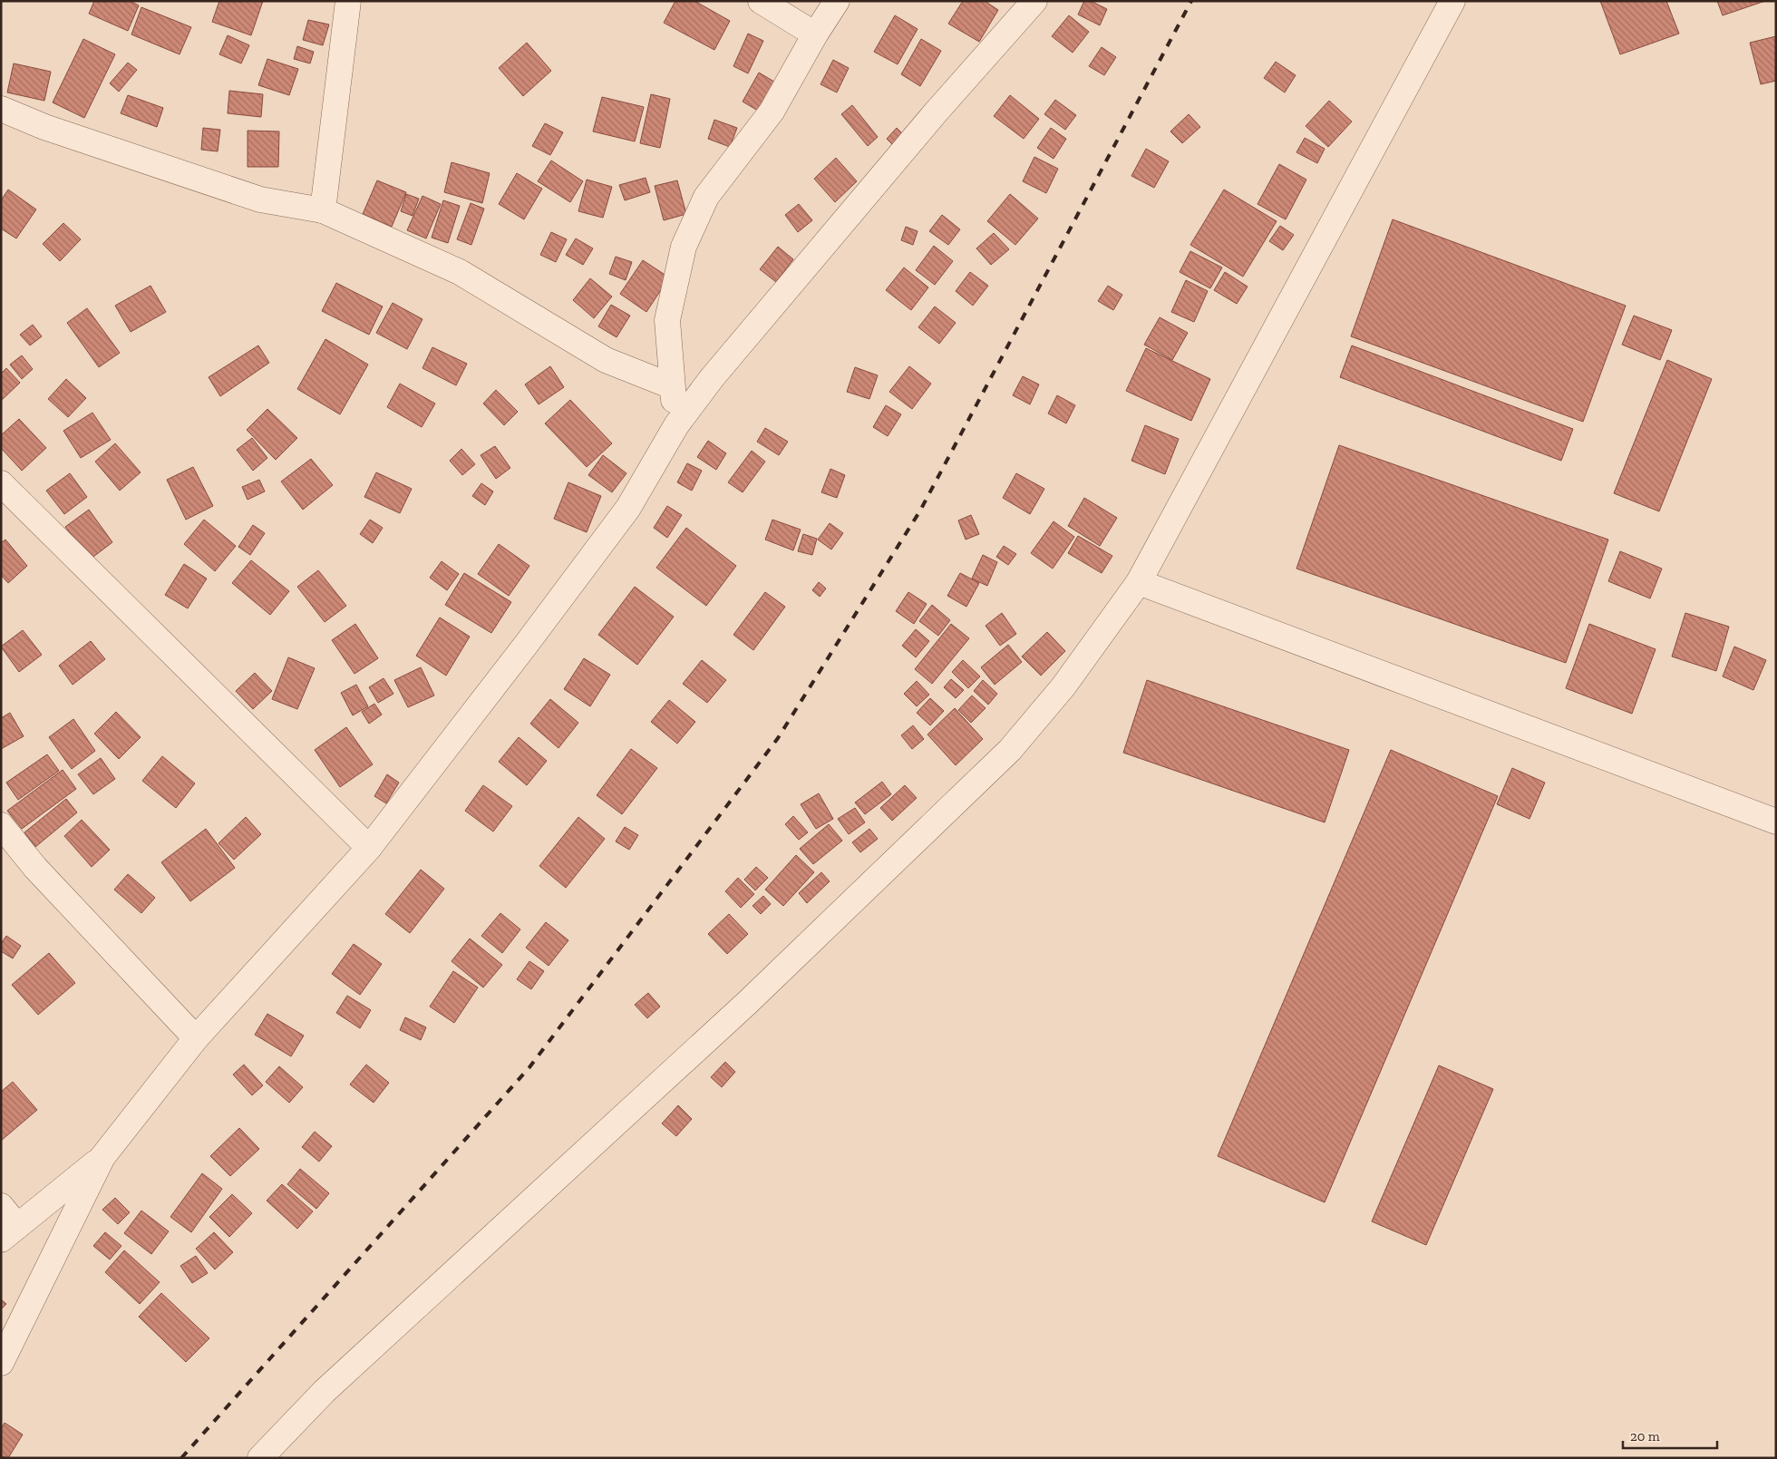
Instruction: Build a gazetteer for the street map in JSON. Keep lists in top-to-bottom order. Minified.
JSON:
{"scale_bar":"20 m"}
